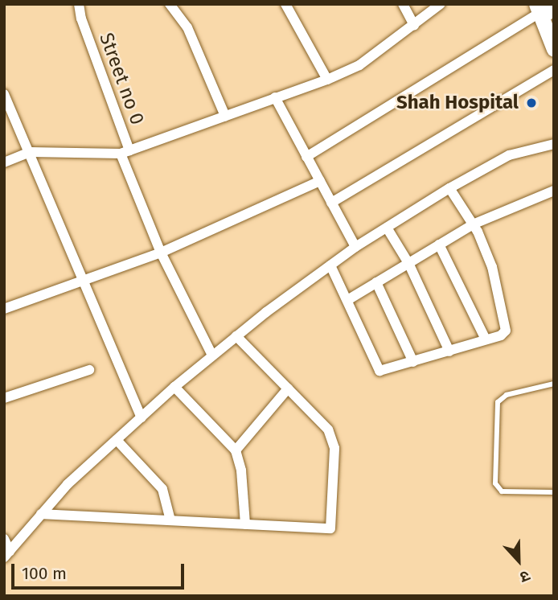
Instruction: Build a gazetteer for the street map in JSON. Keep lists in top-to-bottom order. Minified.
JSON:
{"streets":{"street":["Street no 0"]},"places":["Shah Hospital"],"scale_bar":"100 m","north":"bottom"}
